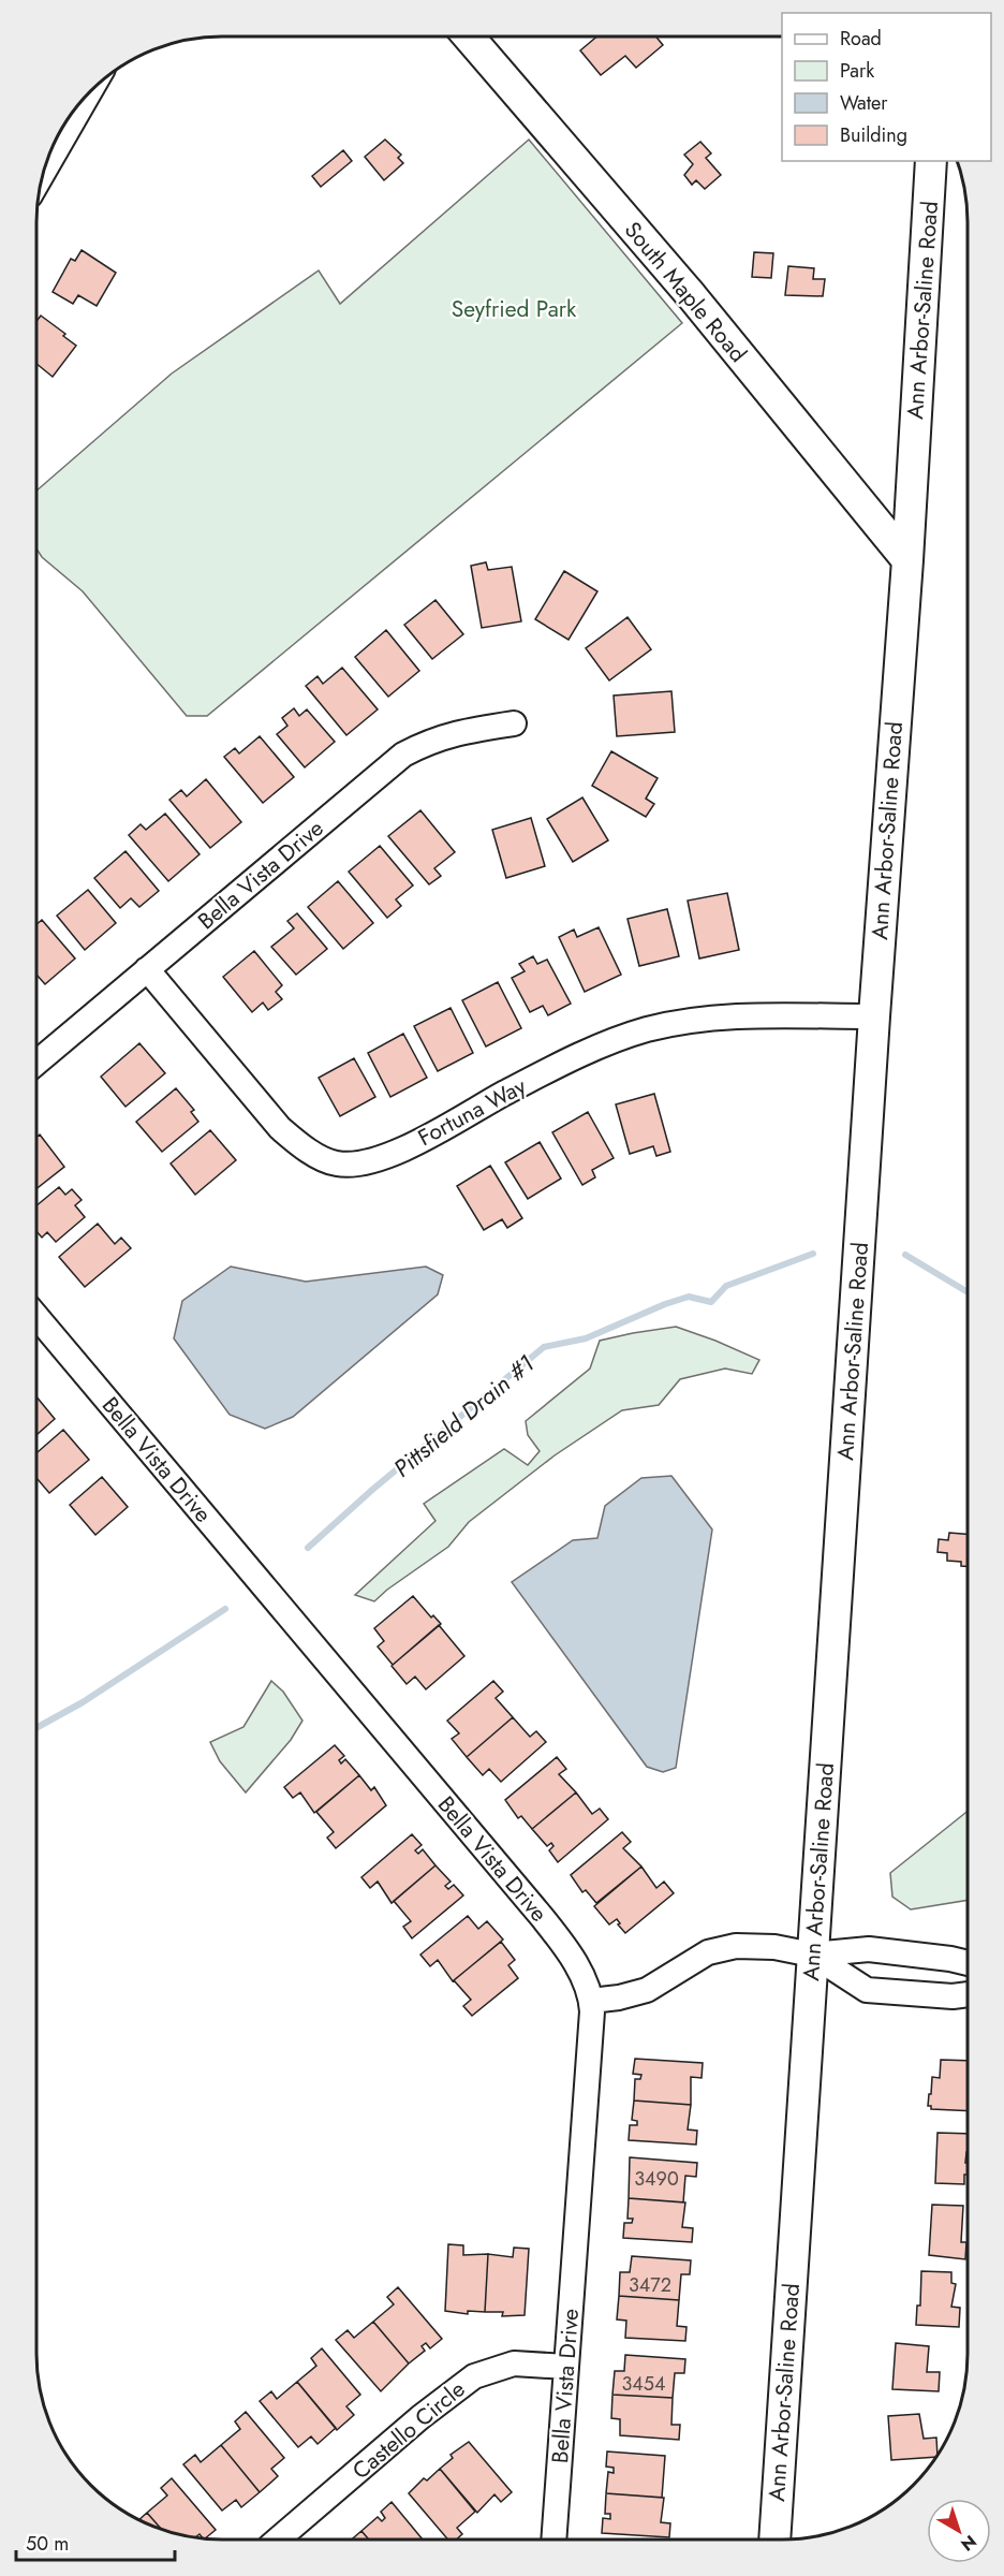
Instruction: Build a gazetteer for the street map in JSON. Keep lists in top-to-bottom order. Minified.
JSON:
{"streets":{"main road":["South Maple Road","Ann Arbor-Saline Road"],"street":["Bella Vista Drive","Fortuna Way","Castello Circle"]},"crossings":[["South Maple Road","Ann Arbor-Saline Road"],["Ann Arbor-Saline Road","Fortuna Way"],["Bella Vista Drive","Fortuna Way"],["Bella Vista Drive","Castello Circle"]],"water":["Pittsfield Drain #1"],"parks":["Seyfried Park"],"house_numbers":["3490","3472","3454"],"legend":["Road","Park","Water","Building"],"scale_bar":"50 m","north":"bottom right"}
